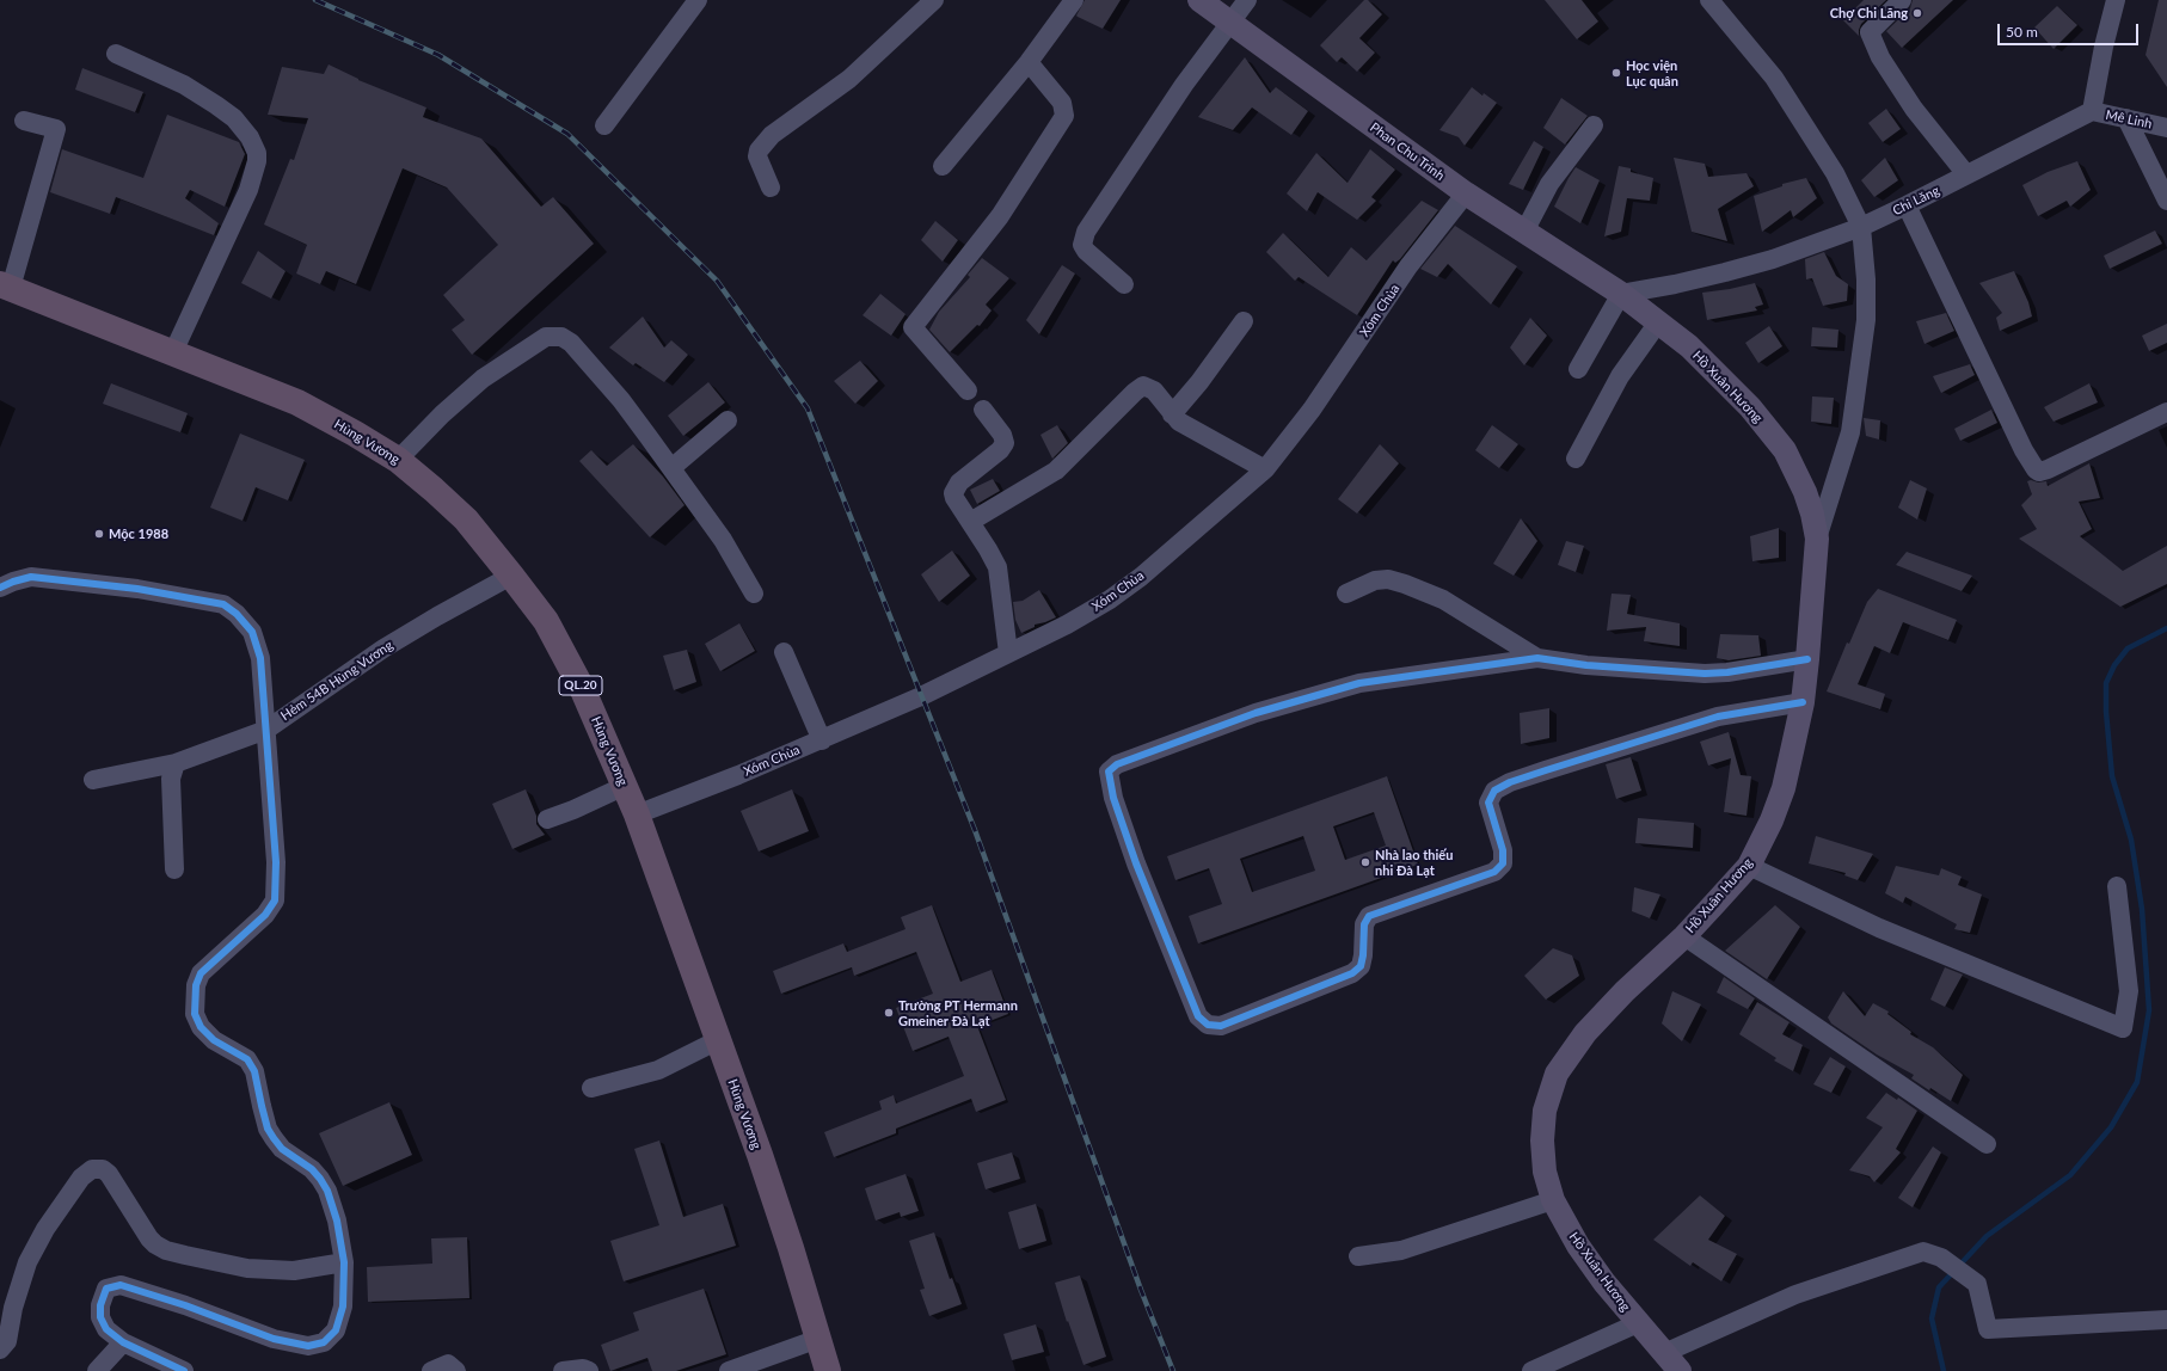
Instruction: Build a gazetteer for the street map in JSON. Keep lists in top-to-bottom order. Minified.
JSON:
{"streets":{"highway":["Hùng Vương","QL.20"],"main road":["Phan Chu Trinh","Hồ Xuân Hương"],"street":["Mê Linh","Chi Lăng","Xóm Chùa","Hẻm 54B Hùng Vương"]},"crossings":[["Mê Linh","Chi Lăng"],["Phan Chu Trinh","Chi Lăng"],["Phan Chu Trinh","Xóm Chùa"],["Phan Chu Trinh","Hồ Xuân Hương"],["Chi Lăng","Hồ Xuân Hương"],["Xóm Chùa","Hùng Vương"],["Hùng Vương","Hẻm 54B Hùng Vương"]],"places":["Chợ Chi Lăng","Học viện Lục quân","Mộc 1988","Nhà lao thiếu nhi Đà Lạt","Trường PT Hermann Gmeiner Đà Lạt"],"scale_bar":"50 m"}
